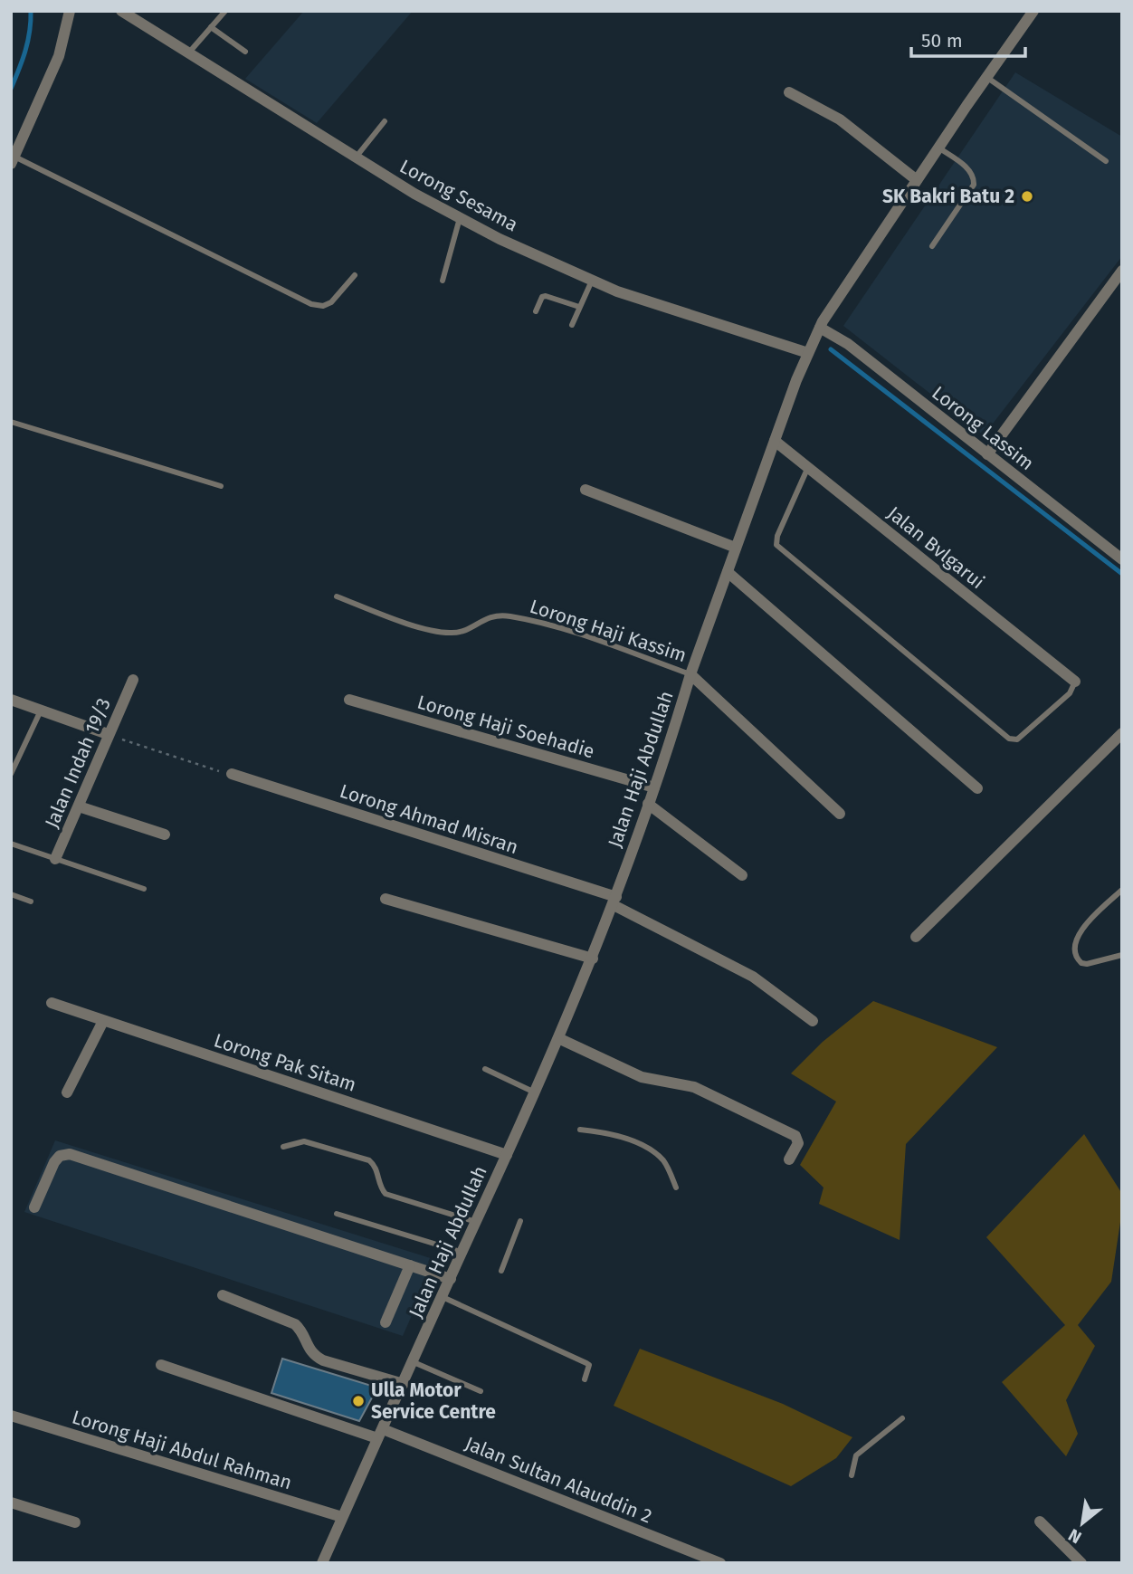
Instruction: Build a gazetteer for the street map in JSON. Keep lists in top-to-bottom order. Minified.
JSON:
{"streets":{"street":["Lorong Sesama","Lorong Lassim","Jalan Bvlgarui","Lorong Haji Soehadie","Jalan Indah 19/3","Jalan Haji Abdullah","Lorong Ahmad Misran","Lorong Pak Sitam","Lorong Haji Abdul Rahman","Jalan Sultan Alauddin 2"],"lane":["Lorong Haji Kassim"]},"crossings":[["Lorong Sesama","Jalan Haji Abdullah"],["Lorong Lassim","Jalan Haji Abdullah"],["Jalan Bvlgarui","Jalan Haji Abdullah"],["Lorong Haji Kassim","Jalan Haji Abdullah"],["Lorong Haji Soehadie","Jalan Haji Abdullah"],["Jalan Haji Abdullah","Lorong Ahmad Misran"],["Jalan Haji Abdullah","Lorong Pak Sitam"],["Jalan Haji Abdullah","Lorong Haji Abdul Rahman"],["Jalan Haji Abdullah","Jalan Sultan Alauddin 2"]],"places":["SK Bakri Batu 2","Ulla Motor Service Centre"],"scale_bar":"50 m","north":"bottom left"}
